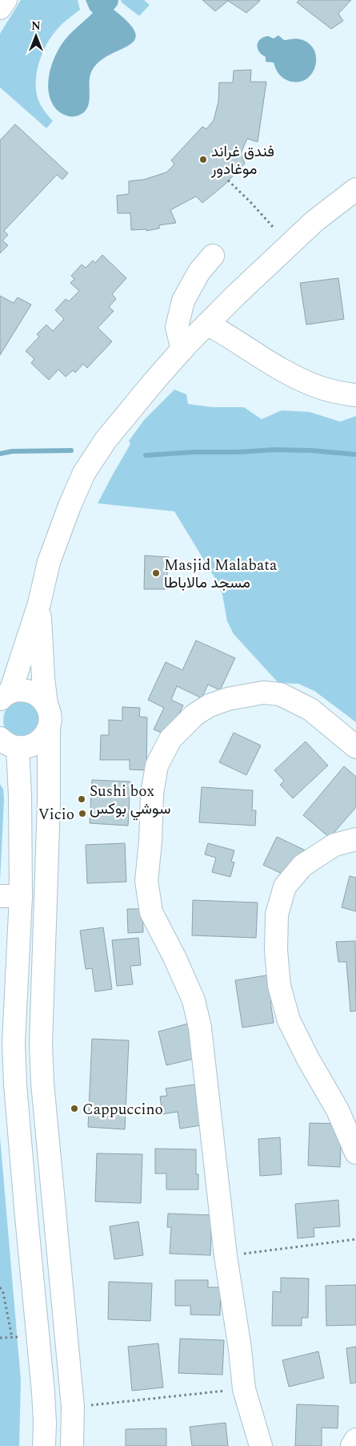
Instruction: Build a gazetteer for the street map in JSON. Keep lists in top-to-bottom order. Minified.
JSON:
{"places":["فندق غراند موغادور","Masjid Malabata مسجد مالاباطا","Sushi box سوشي بوكس","Vicio","Cappuccino"],"north":"top"}
